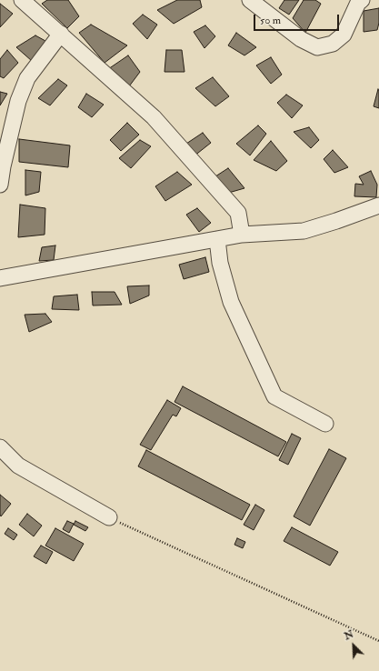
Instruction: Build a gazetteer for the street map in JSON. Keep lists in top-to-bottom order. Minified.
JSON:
{"scale_bar":"50 m","north":"top left"}
